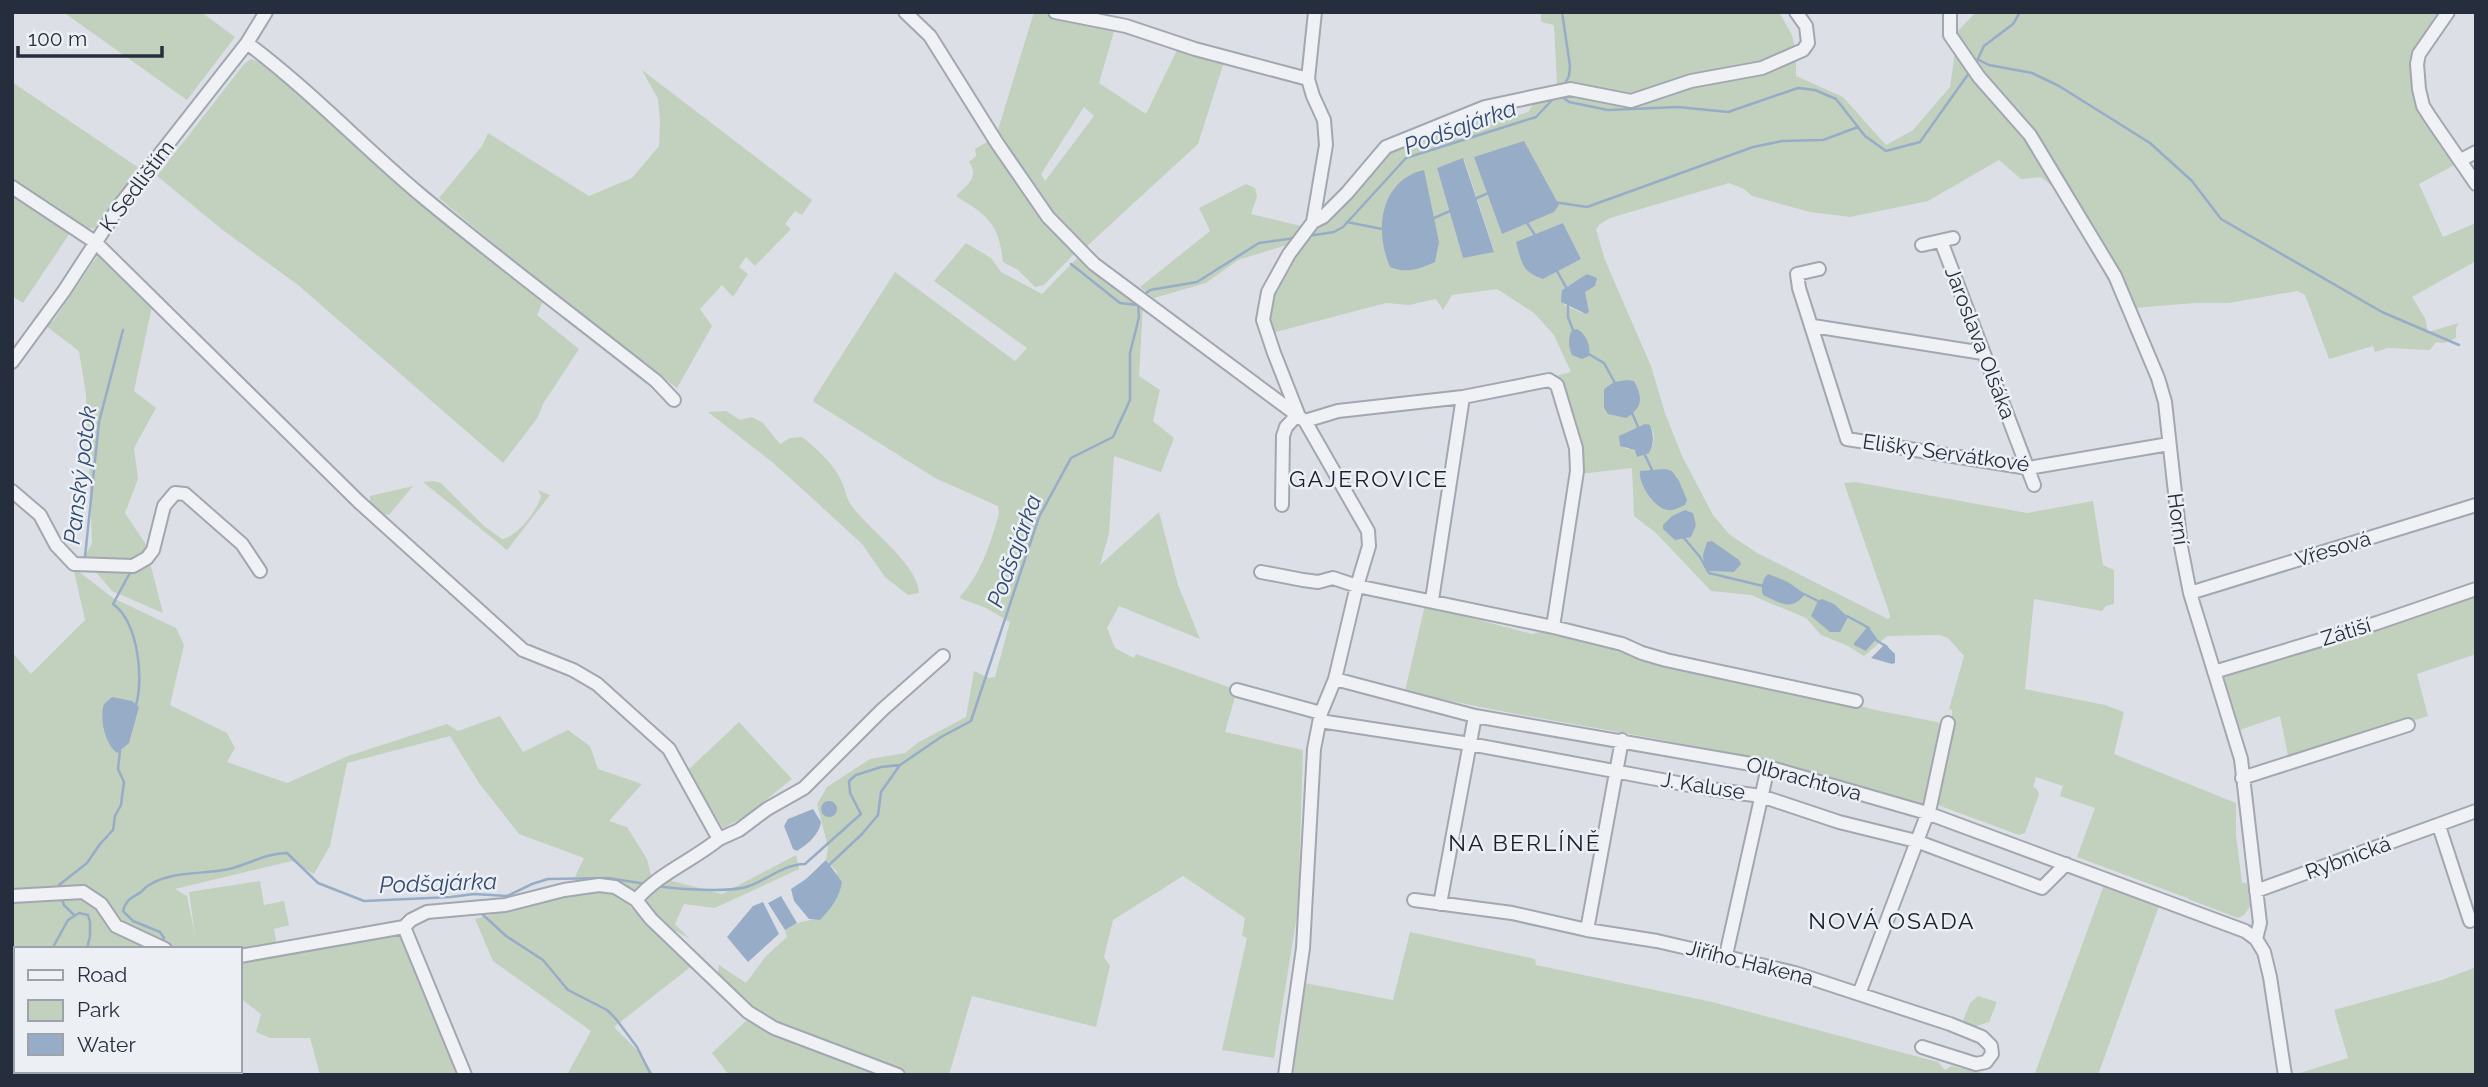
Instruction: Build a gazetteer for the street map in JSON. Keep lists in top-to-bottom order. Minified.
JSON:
{"streets":{"street":["K Sedlištím","Jaroslava Olšáka","Elišky Servátkové","Horní","Vřesová","Zátiší","Olbrachtova","J. Kaluse","Rybnická","Jiřího Hakena"]},"crossings":[["Jaroslava Olšáka","Elišky Servátkové"],["Elišky Servátkové","Horní"],["Horní","Vřesová"],["Horní","Zátiší"],["Horní","Olbrachtova"],["Horní","Rybnická"],["Olbrachtova","J. Kaluse"]],"districts":["GAJEROVICE","NA BERLÍNĚ","NOVÁ OSADA"],"water":["Podšajárka","Panský potok"],"legend":["Road","Park","Water"],"scale_bar":"100 m"}
